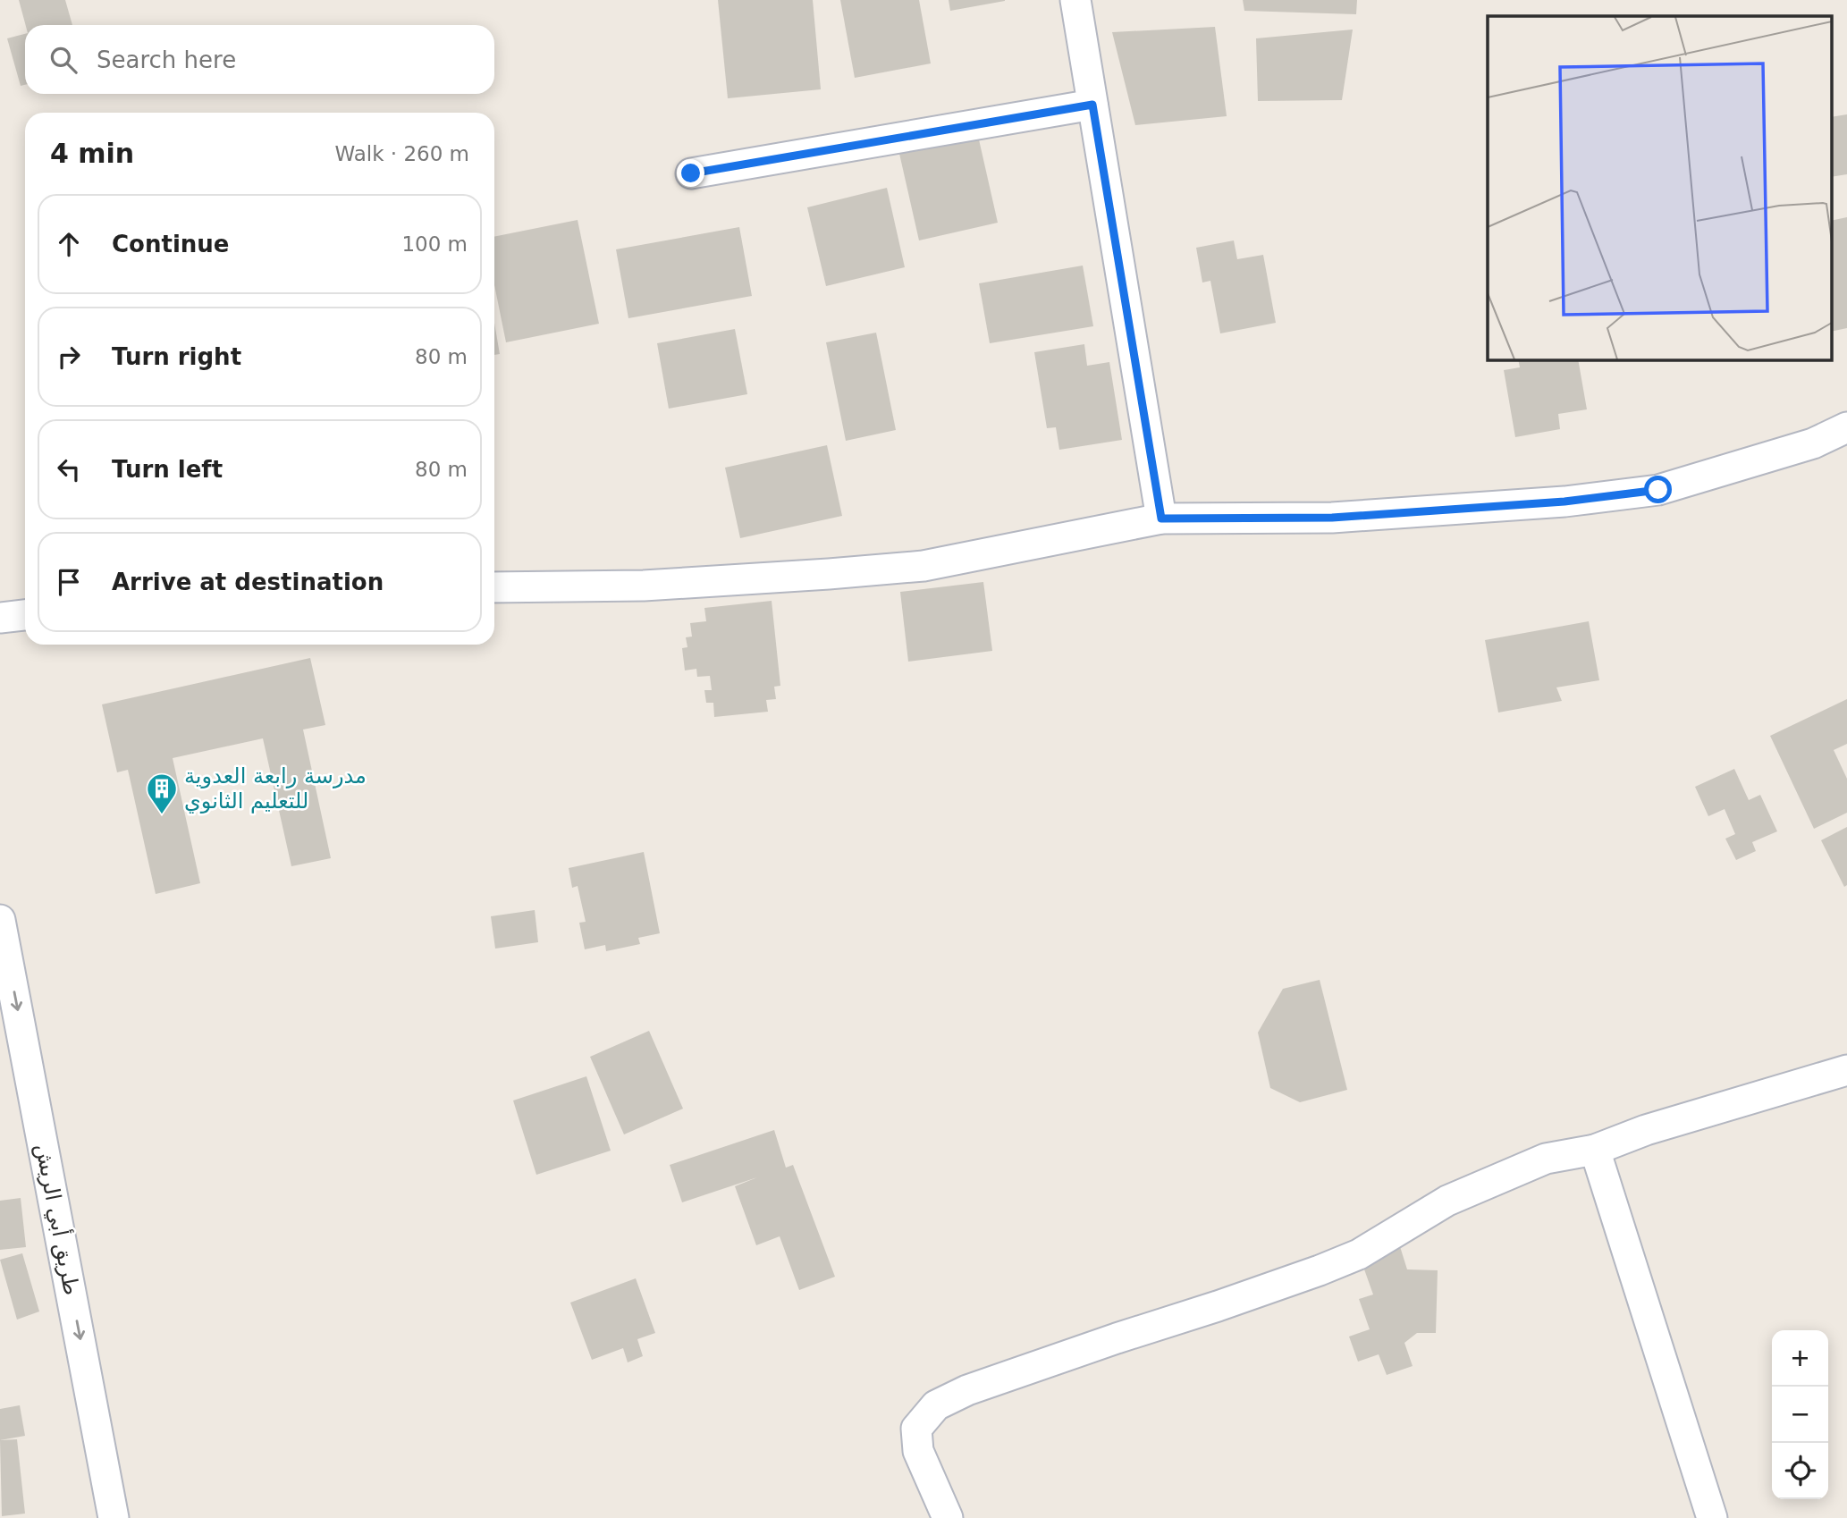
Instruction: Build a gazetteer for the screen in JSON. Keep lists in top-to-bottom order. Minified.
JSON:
{"streets":{"street":["طريق أبي الريش"]},"one_way":["طريق أبي الريش"],"places":{"building":["مدرسة رابعة العدوية للتعليم الثانوي"]},"page":{"search":"Search here","heading":["4 min","Walk · 260 m"],"list":[["Continue","100 m"],["Turn right","80 m"],["Turn left","80 m"],"Arrive at destination"],"map_buttons":["+","−"]}}
